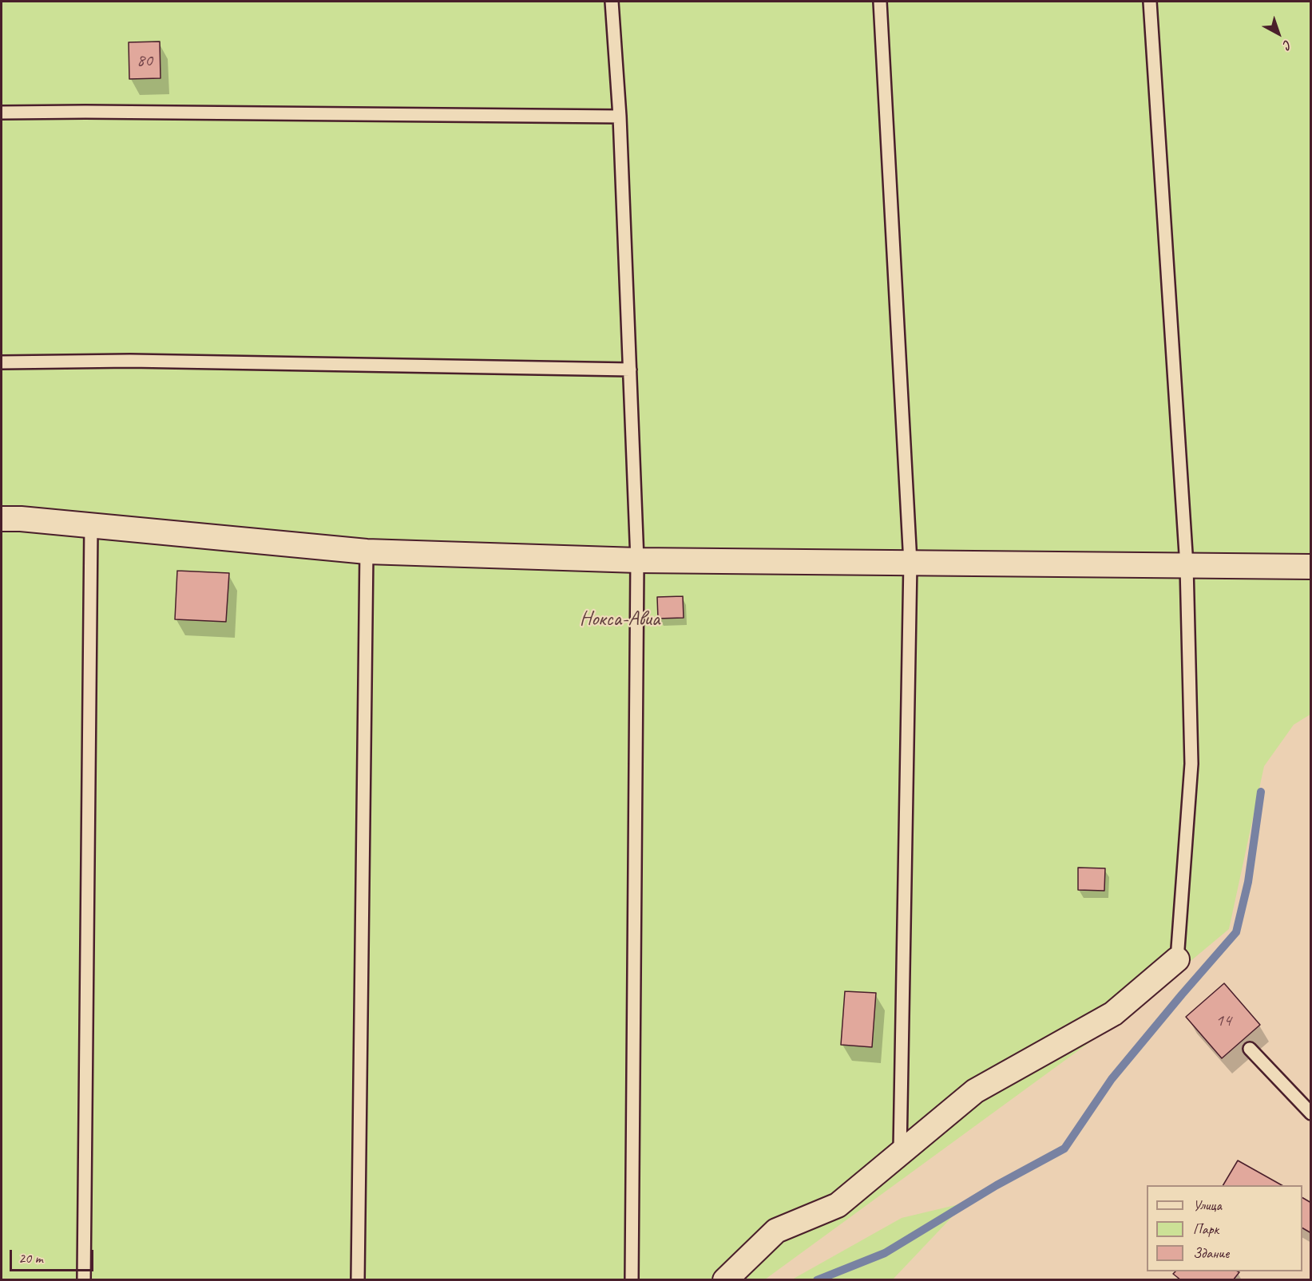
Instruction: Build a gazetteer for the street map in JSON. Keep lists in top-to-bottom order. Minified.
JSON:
{"parks":["Нокса-Авиа"],"house_numbers":["80","14"],"legend":["Улица","Парк","Здание"],"scale_bar":"20 m","north":"bottom right"}
